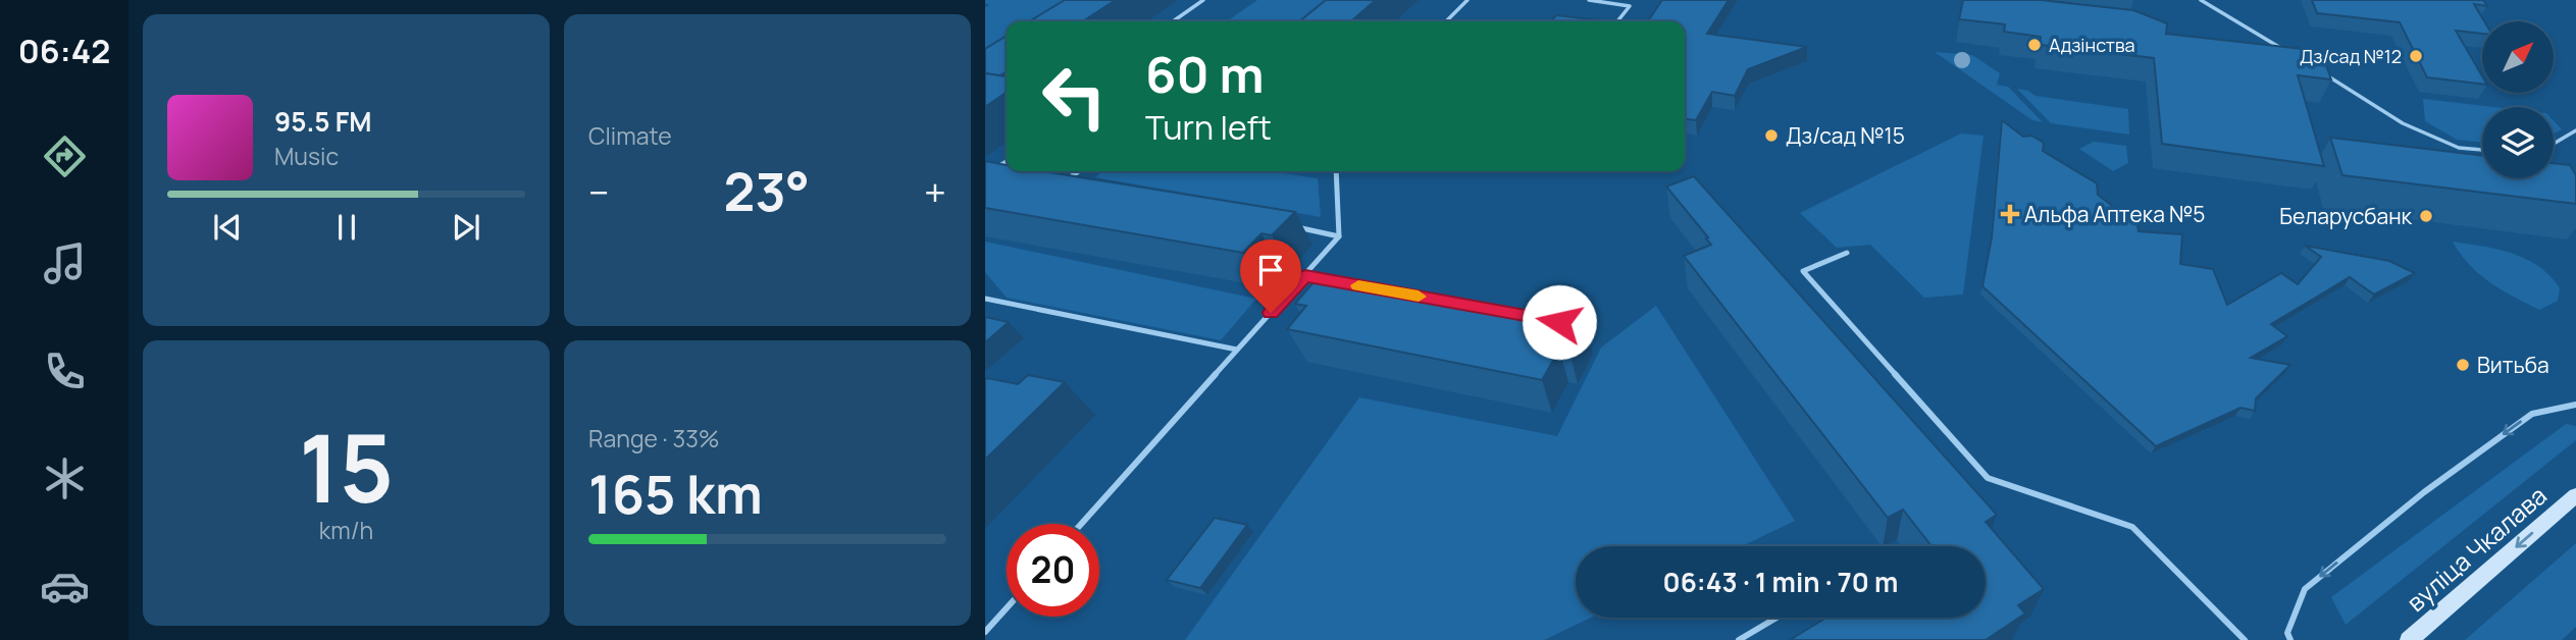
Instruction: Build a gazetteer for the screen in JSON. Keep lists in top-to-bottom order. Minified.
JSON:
{"streets":{"main road":["вуліца Чкалава"]},"one_way":["вуліца Чкалава"],"places":{"other":["Адзінства","Дз/сад №12","Дз/сад №15","Беларусбанк","Витьба"],"health":["Альфа Аптека №5"]},"north":"top right","page":{"tabs":"06:42","tile":["Climate",["15","km/h"],["Range · 33%","165 km"]],"turn":["60 m","Turn left"],"song":["95.5 FM","Music"],"heat":["−","23°","+"],"limit":"20","trip":"06:43 · 1 min · 70 m"}}
